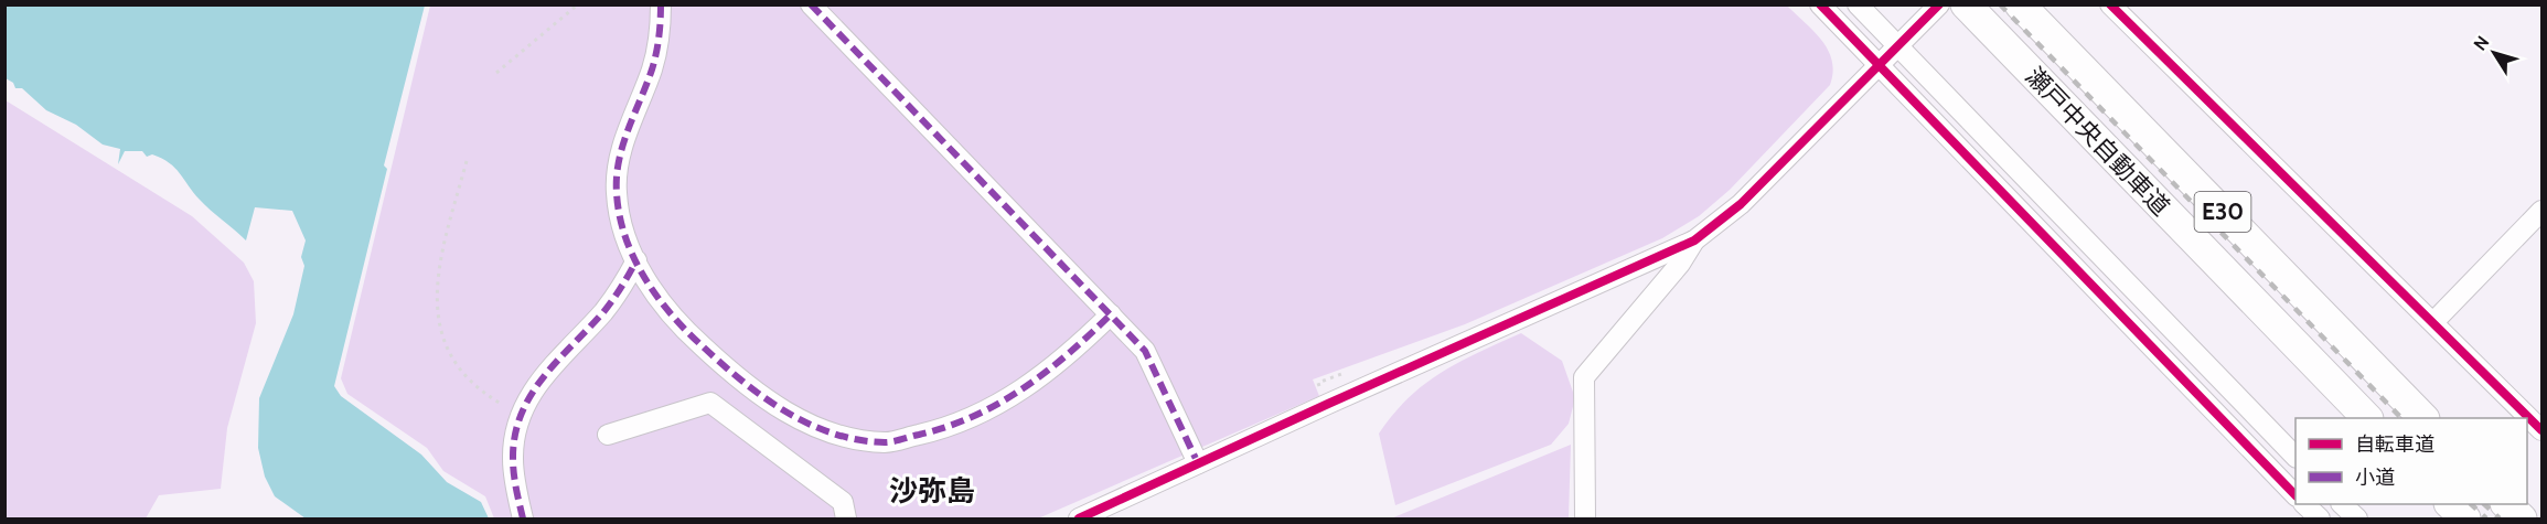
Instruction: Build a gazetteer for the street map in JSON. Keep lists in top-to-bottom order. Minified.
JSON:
{"streets":{"highway":["瀬戸中央自動車道","E30"]},"districts":["沙弥島"],"legend":["自転車道","小道"],"north":"top left"}
